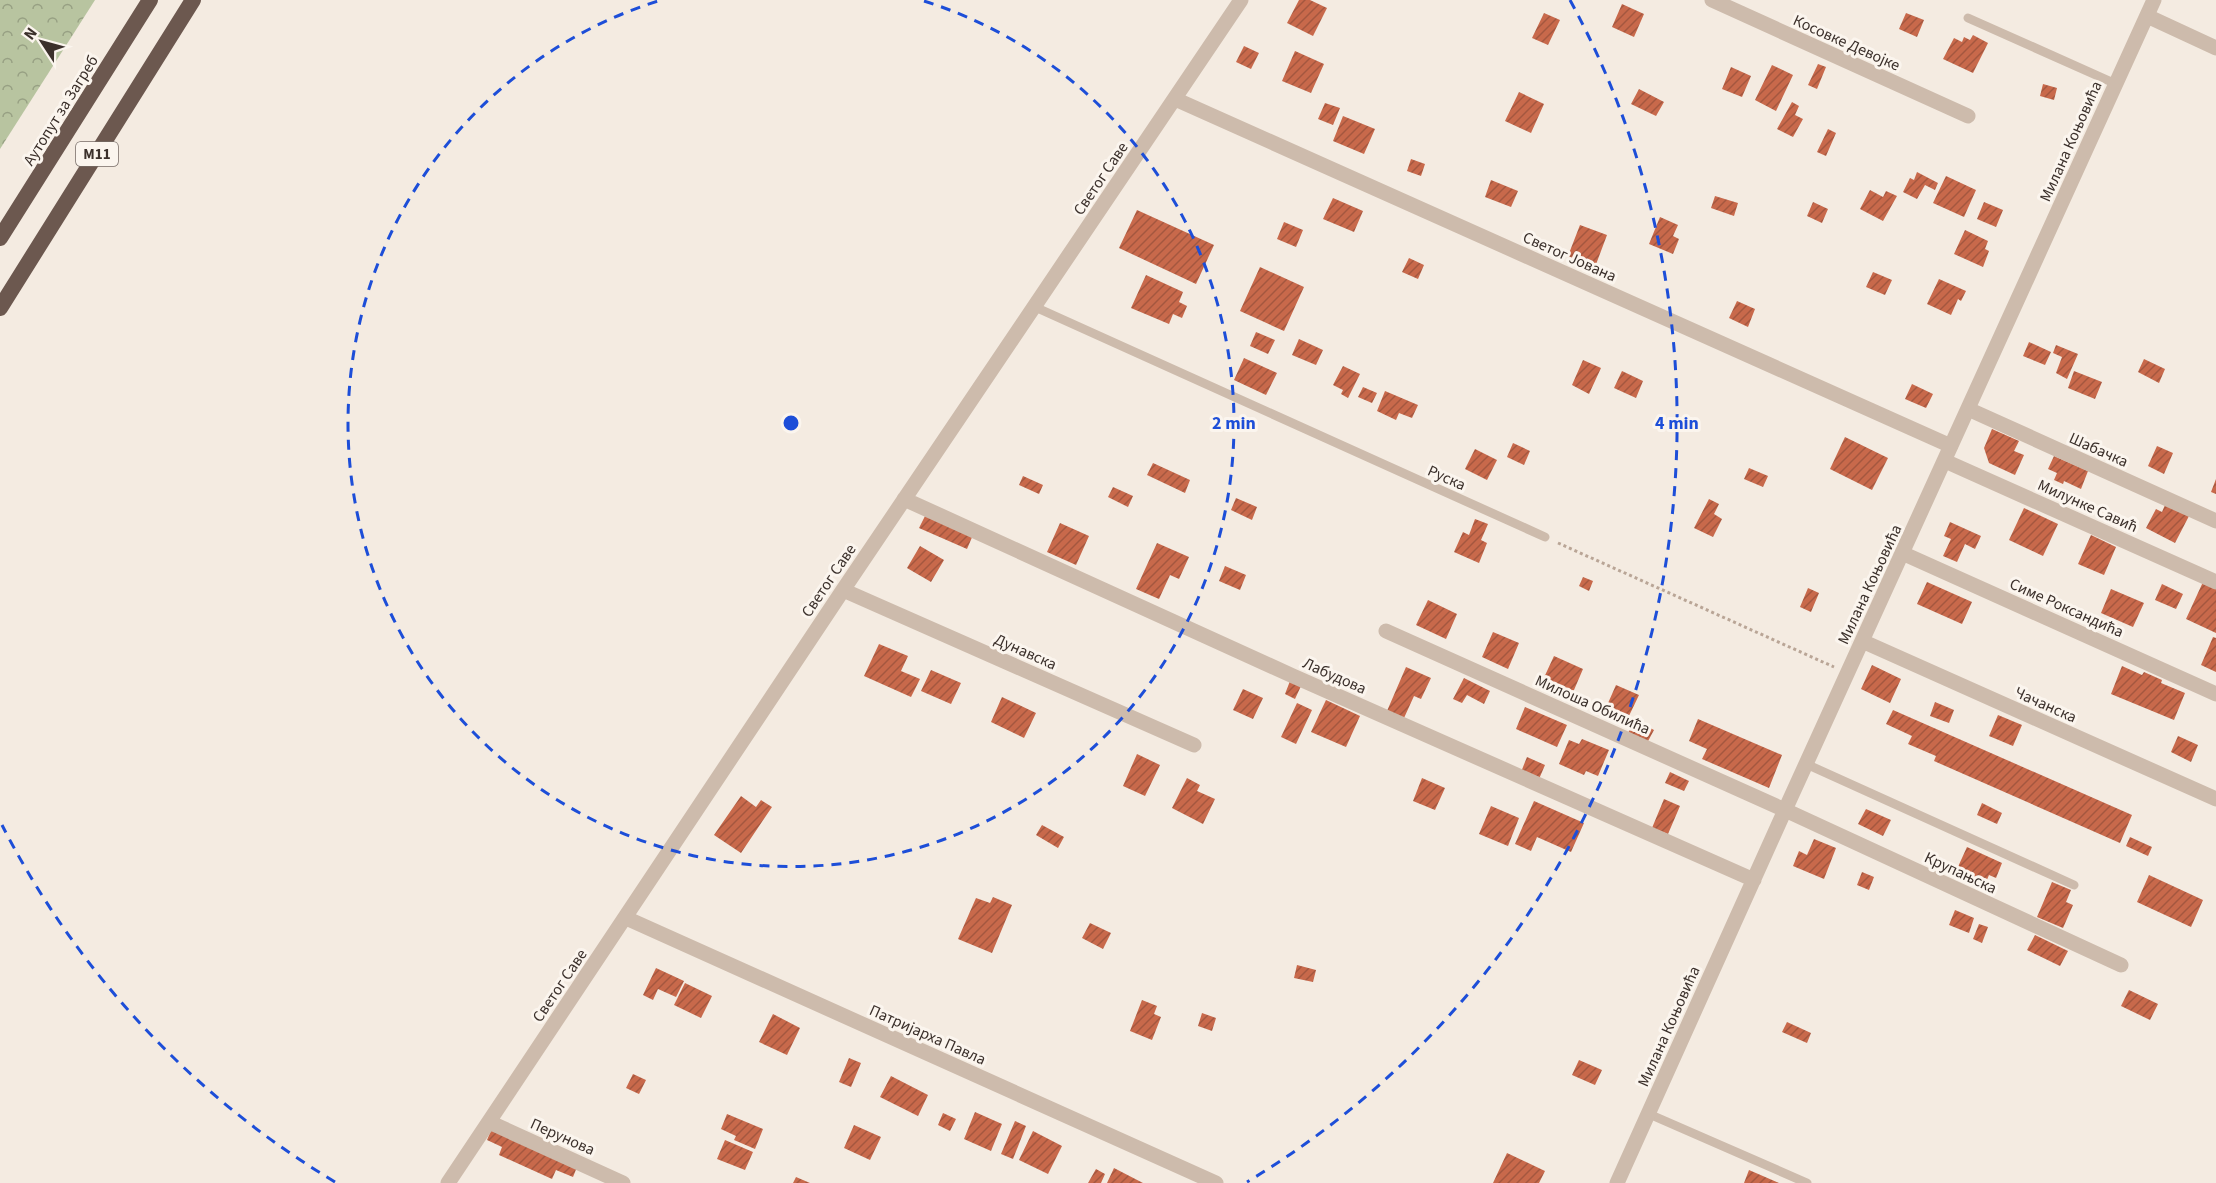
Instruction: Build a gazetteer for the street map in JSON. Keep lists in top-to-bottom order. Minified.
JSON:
{"streets":{"highway":["Аутопут за Загреб","M11"],"street":["Косовке Девојке","Милана Коњовића","Светог Саве","Светог Јована","Шабачка","Милунке Савић","Симе Роксандића","Дунавска","Лабудова","Милоша Обилића","Чачанска","Крупањска","Патријарха Павла","Перунова"],"lane":["Руска"]},"crossings":[["Милана Коњовића","Светог Јована"],["Милана Коњовића","Шабачка"],["Милана Коњовића","Милунке Савић"],["Милана Коњовића","Симе Роксандића"],["Милана Коњовића","Лабудова"],["Милана Коњовића","Милоша Обилића"],["Милана Коњовића","Чачанска"],["Милана Коњовића","Крупањска"],["Светог Саве","Светог Јована"],["Светог Саве","Руска"],["Светог Саве","Дунавска"],["Светог Саве","Лабудова"],["Светог Саве","Патријарха Павла"],["Светог Саве","Перунова"],["Милоша Обилића","Крупањска"]],"north":"top left","rings":["2 min","4 min"]}
